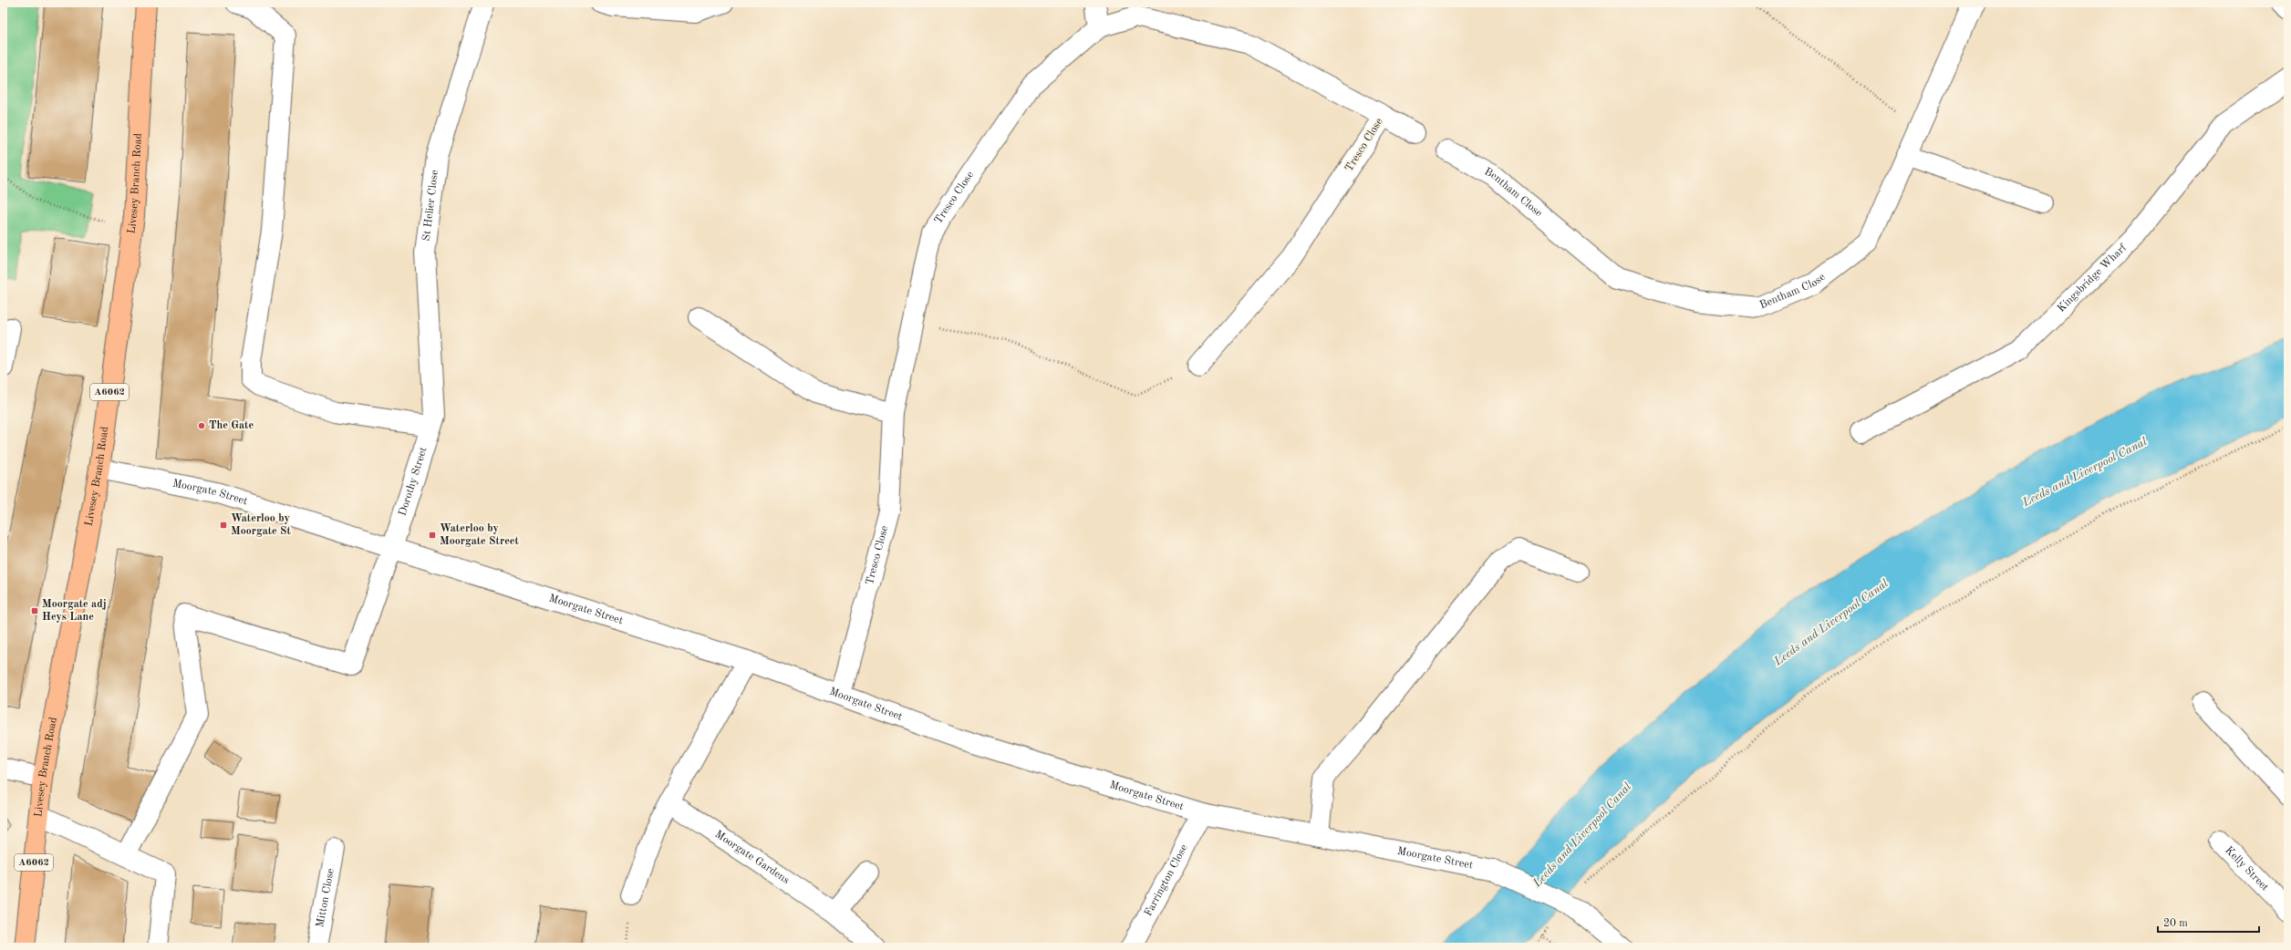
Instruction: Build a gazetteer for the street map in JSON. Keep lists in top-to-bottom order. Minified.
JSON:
{"streets":{"main road":["Livesey Branch Road","A6062"],"street":["Tresco Close","Bentham Close","St Helier Close","Kingsbridge Wharf","Dorothy Street","Moorgate Street","Moorgate Gardens","Kelly Street","Farrington Close","Mitton Close"]},"crossings":[["Tresco Close","Moorgate Street"],["Livesey Branch Road","Moorgate Street"],["St Helier Close","Dorothy Street"],["Dorothy Street","Moorgate Street"],["Moorgate Street","Farrington Close"]],"water":["Leeds and Liverpool Canal"],"places":{"other":["The Gate"],"transit":["Waterloo by Moorgate St","Waterloo by Moorgate Street","Moorgate adj Heys Lane"]},"scale_bar":"20 m"}
